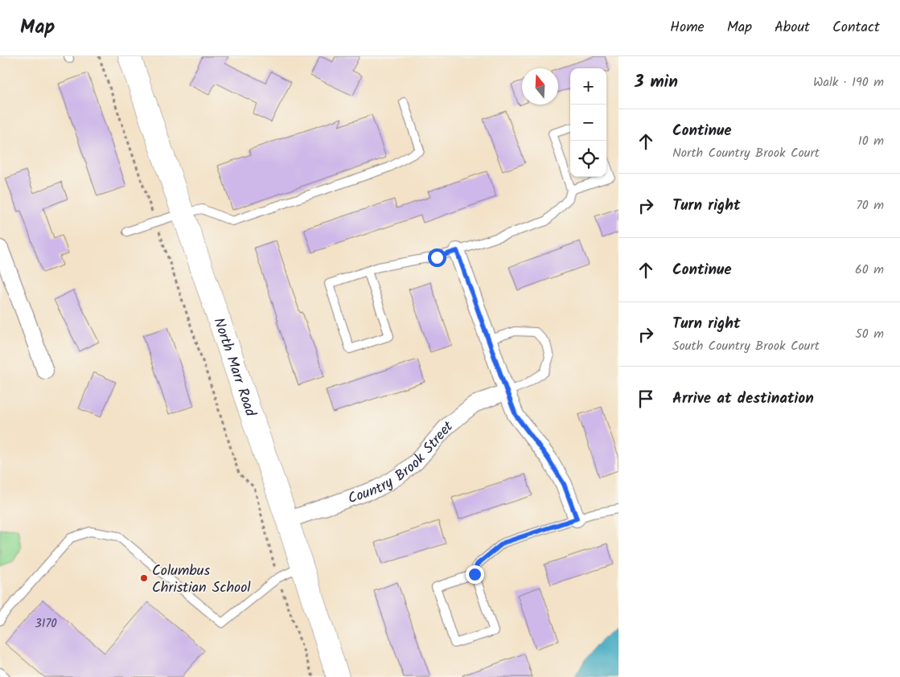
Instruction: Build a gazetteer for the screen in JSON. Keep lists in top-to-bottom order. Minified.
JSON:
{"streets":{"street":["North Marr Road","Country Brook Street"]},"crossings":[["North Marr Road","Country Brook Street"]],"places":["Columbus Christian School"],"house_numbers":["3170"],"north":"top","page":{"header":"Map","nav":["Home","Map","About","Contact"],"heading":["3 min","Walk · 190 m"],"map_buttons":["+","−"],"list":[["Continue","North Country Brook Court","10 m"],["Turn right","70 m"],["Continue","60 m"],["Turn right","South Country Brook Court","50 m"],"Arrive at destination"]}}
